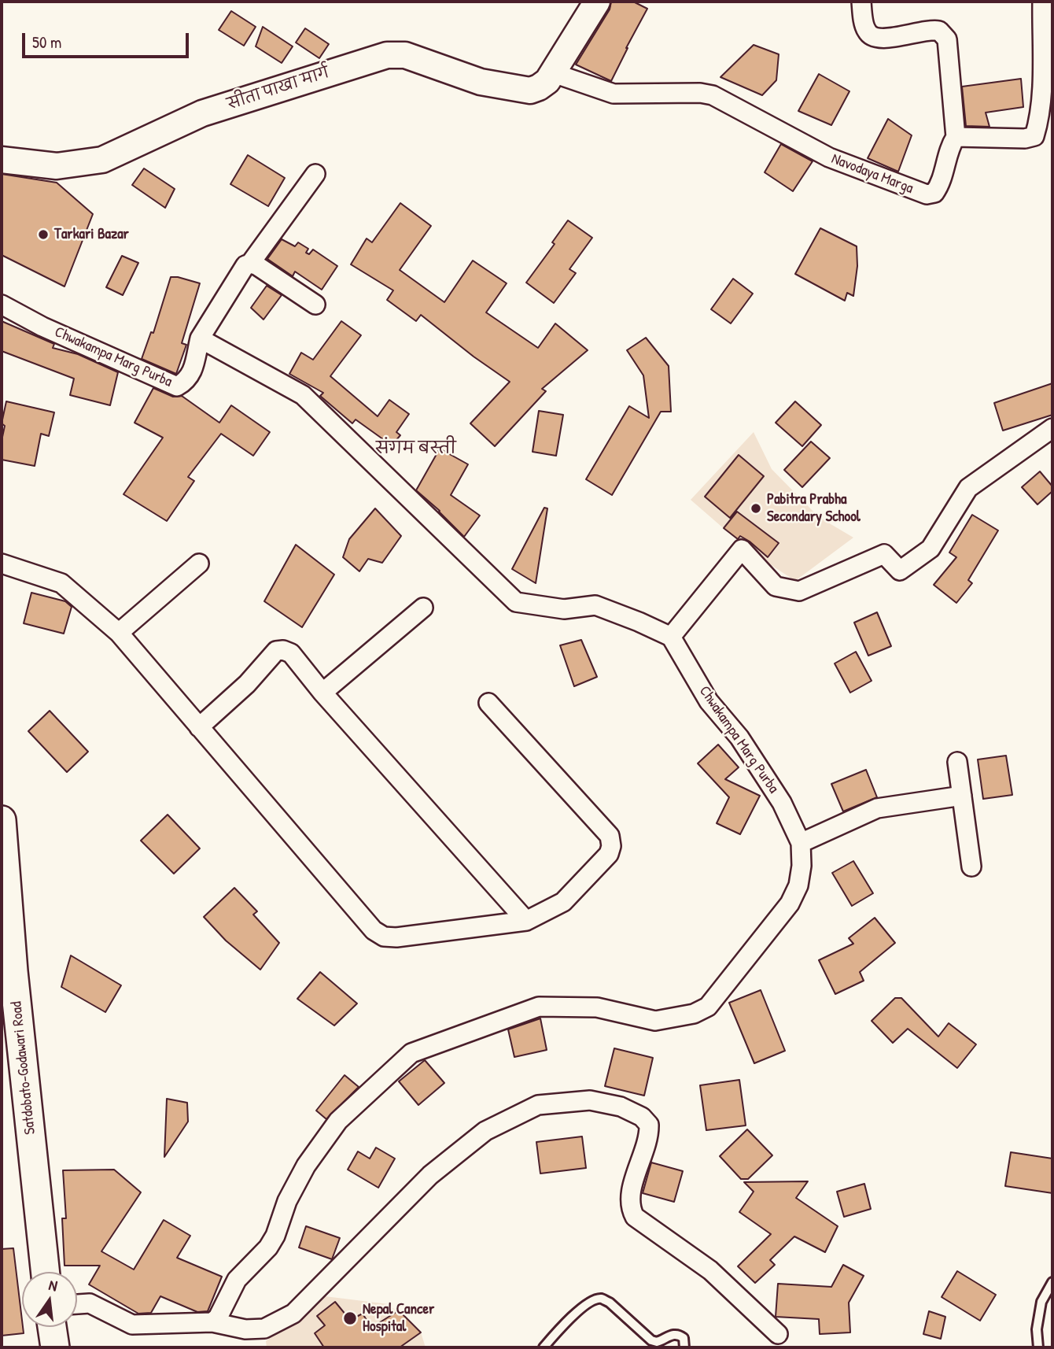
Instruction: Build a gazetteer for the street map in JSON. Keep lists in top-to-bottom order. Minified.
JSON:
{"streets":{"main road":["Satdobato-Godawari Road"],"street":["सीता पाखा मार्ग","Navodaya Marga","Chwakampa Marg Purba"]},"crossings":[["सीता पाखा मार्ग","Navodaya Marga"]],"districts":["संगम बस्ती"],"places":["Tarkari Bazar","Pabitra Prabha Secondary School","Nepal Cancer Hospital"],"scale_bar":"50 m","north":"top"}
